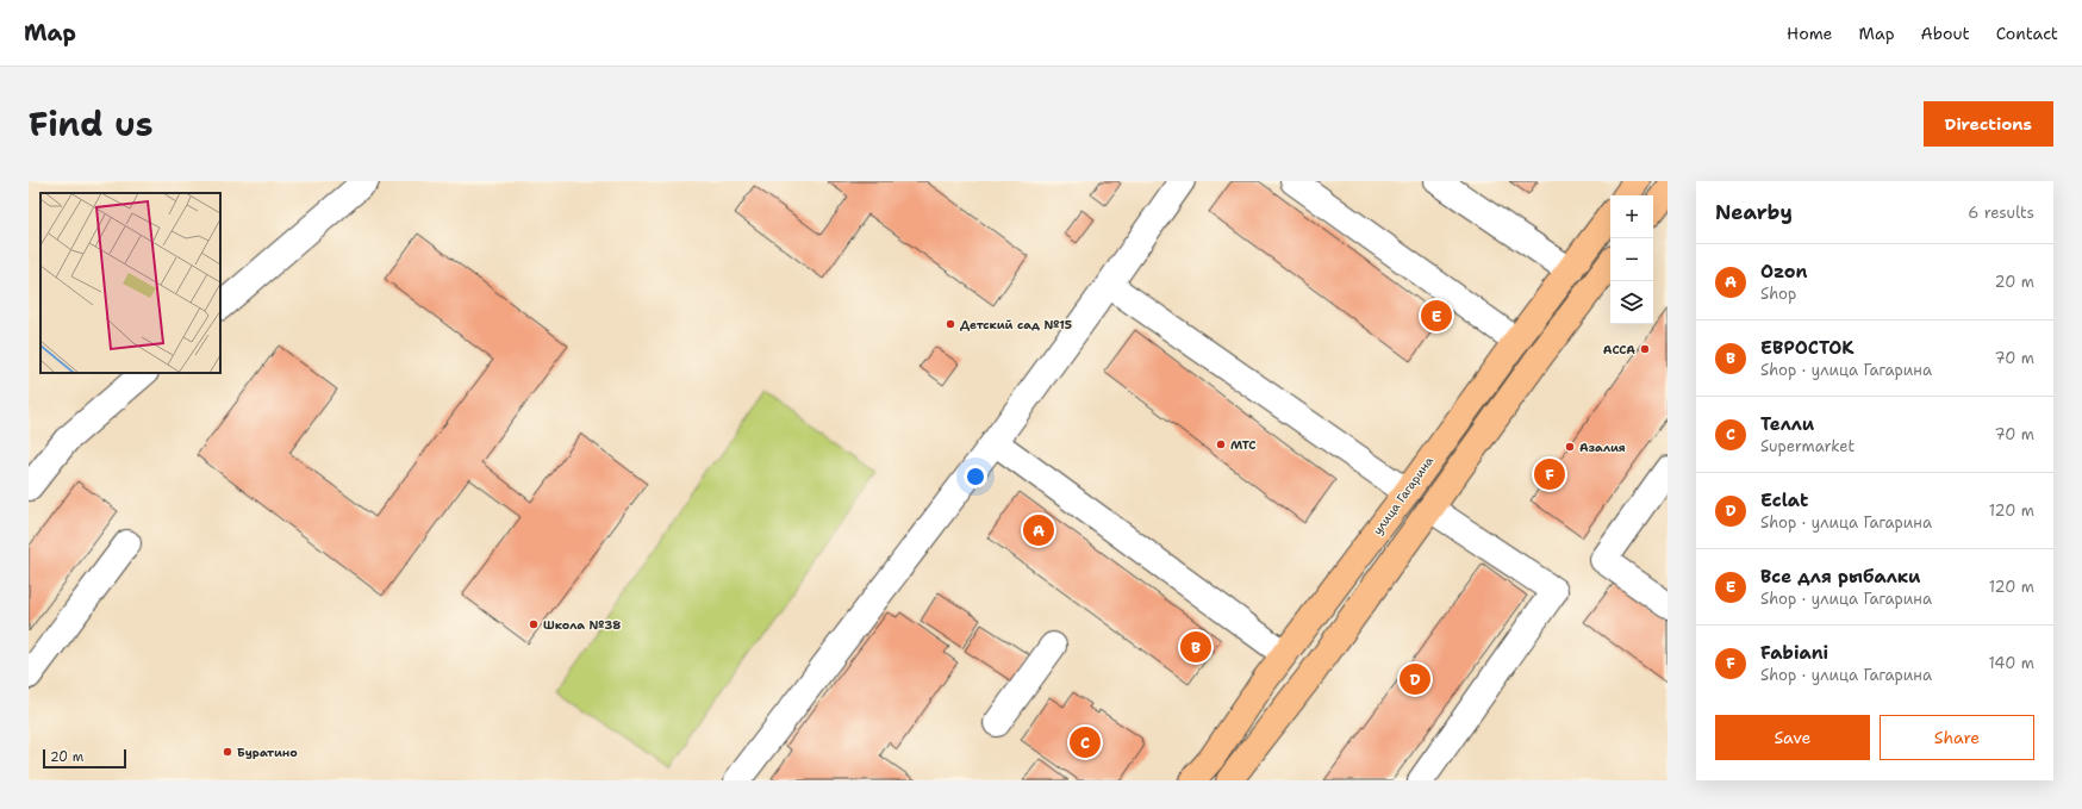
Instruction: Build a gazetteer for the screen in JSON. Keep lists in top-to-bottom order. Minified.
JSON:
{"streets":{"main road":["улица Гагарина"]},"places":["Детский сад №15","АССА","МТС","Азалия","Школа №38","Буратино"],"scale_bar":"20 m","page":{"header":"Map","nav":["Home","Map","About","Contact"],"title":"Find us","buttons":["Directions",["Save","Share"]],"heading":["Nearby","6 results"],"map_buttons":["+","−"],"list":[{"mark":"A","name":"Ozon","note":"Shop","value":"20 m"},{"mark":"B","name":"ЕВРОСТОК","note":"Shop · улица Гагарина","value":"70 m"},{"mark":"C","name":"Телли","note":"Supermarket","value":"70 m"},{"mark":"D","name":"Eclat","note":"Shop · улица Гагарина","value":"120 m"},{"mark":"E","name":"Все для рыбалки","note":"Shop · улица Гагарина","value":"120 m"},{"mark":"F","name":"Fabiani","note":"Shop · улица Гагарина","value":"140 m"}],"pins":["E","F","A","B","D","C"],"scale":"20 m"}}
